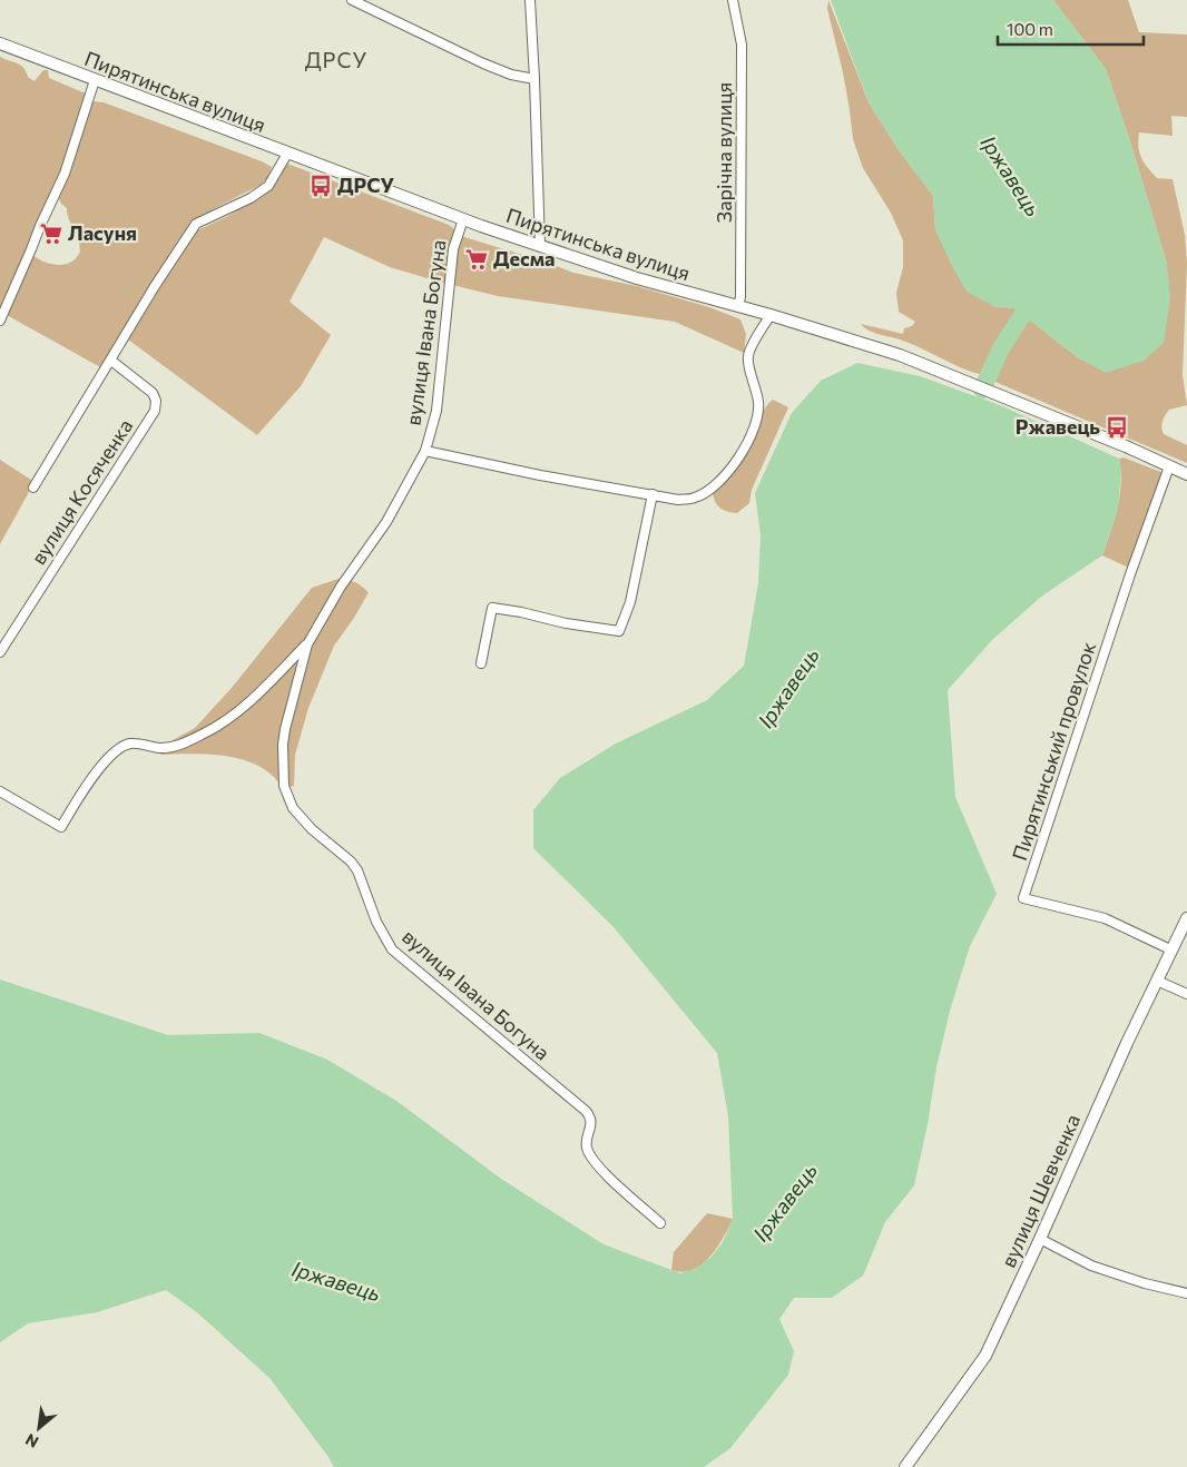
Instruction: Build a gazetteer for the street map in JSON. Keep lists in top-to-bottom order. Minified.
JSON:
{"streets":{"main road":["Пирятинська вулиця","вулиця Шевченка"],"street":["Зарічна вулиця","вулиця Івана Богуна","вулиця Косяченка","Пирятинський провулок"]},"crossings":[["Пирятинська вулиця","Зарічна вулиця"],["Пирятинська вулиця","вулиця Івана Богуна"],["Пирятинська вулиця","Пирятинський провулок"],["Пирятинський провулок","вулиця Шевченка"]],"districts":["ДРСУ"],"water":["Іржавець"],"places":{"bus stop":["ДРСУ","Ржавець"],"supermarket":["Ласуня","Десма"]},"scale_bar":"100 m","north":"bottom left"}
